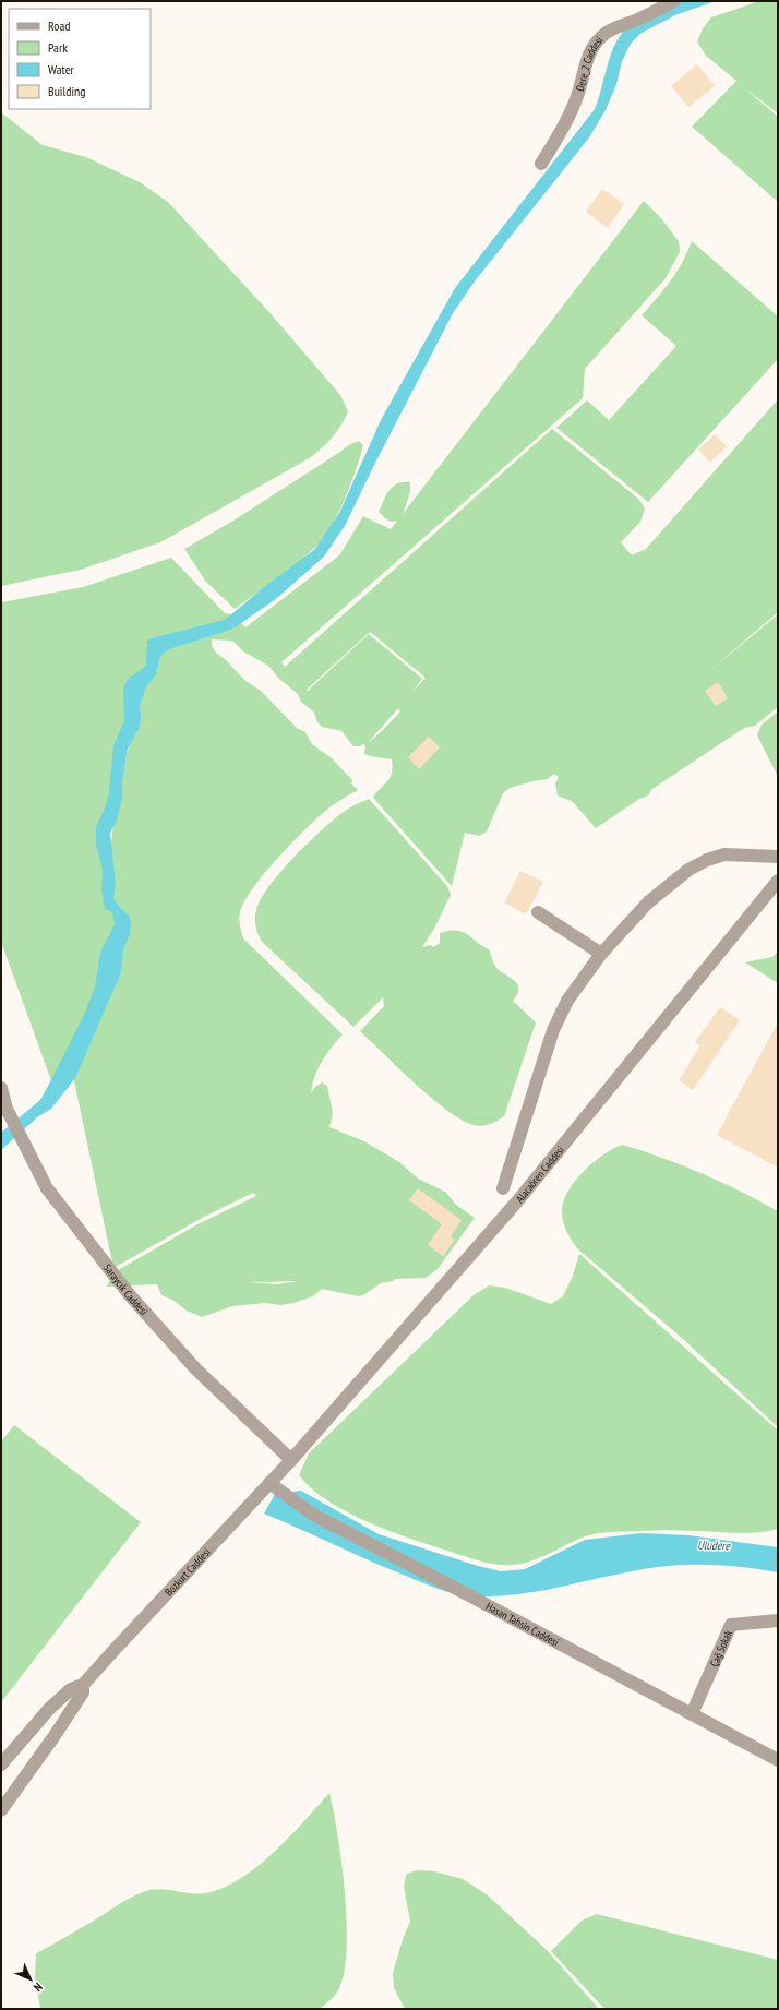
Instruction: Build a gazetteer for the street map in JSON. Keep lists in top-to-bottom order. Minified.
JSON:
{"streets":{"street":["Dere_2 Caddesi","Alacaören Caddesi","Saraycık Caddesi","Bozkurt Caddesi","Hasan Tahsin Caddesi","Çağ Sokak"]},"crossings":[["Alacaören Caddesi","Saraycık Caddesi"],["Alacaören Caddesi","Bozkurt Caddesi"],["Saraycık Caddesi","Bozkurt Caddesi"],["Bozkurt Caddesi","Hasan Tahsin Caddesi"],["Hasan Tahsin Caddesi","Çağ Sokak"]],"water":["Uludere"],"legend":["Road","Park","Water","Building"],"north":"bottom right"}
